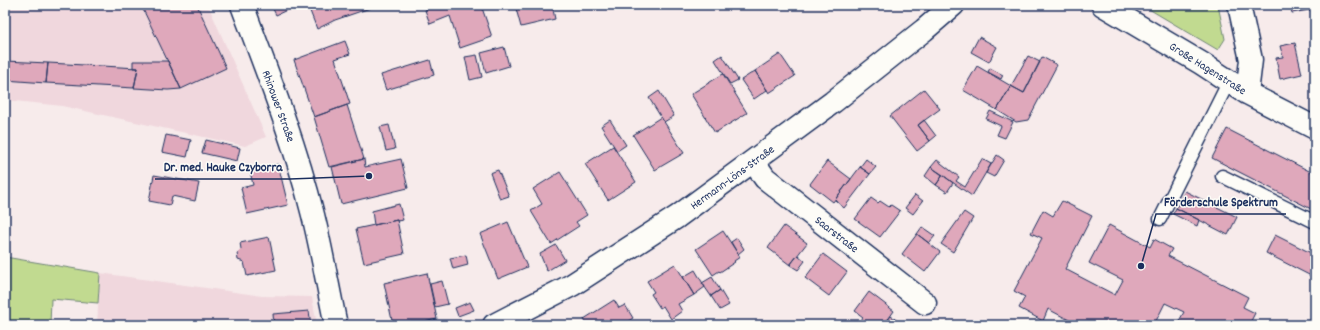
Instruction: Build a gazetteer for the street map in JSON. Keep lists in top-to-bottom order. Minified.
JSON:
{"streets":{"street":["Große Hagenstraße","Rhinower Straße","Hermann-Löns-Straße","Saarstraße"]},"crossings":[["Hermann-Löns-Straße","Saarstraße"]],"places":["Dr. med. Hauke Czyborra","Förderschule Spektrum"]}
